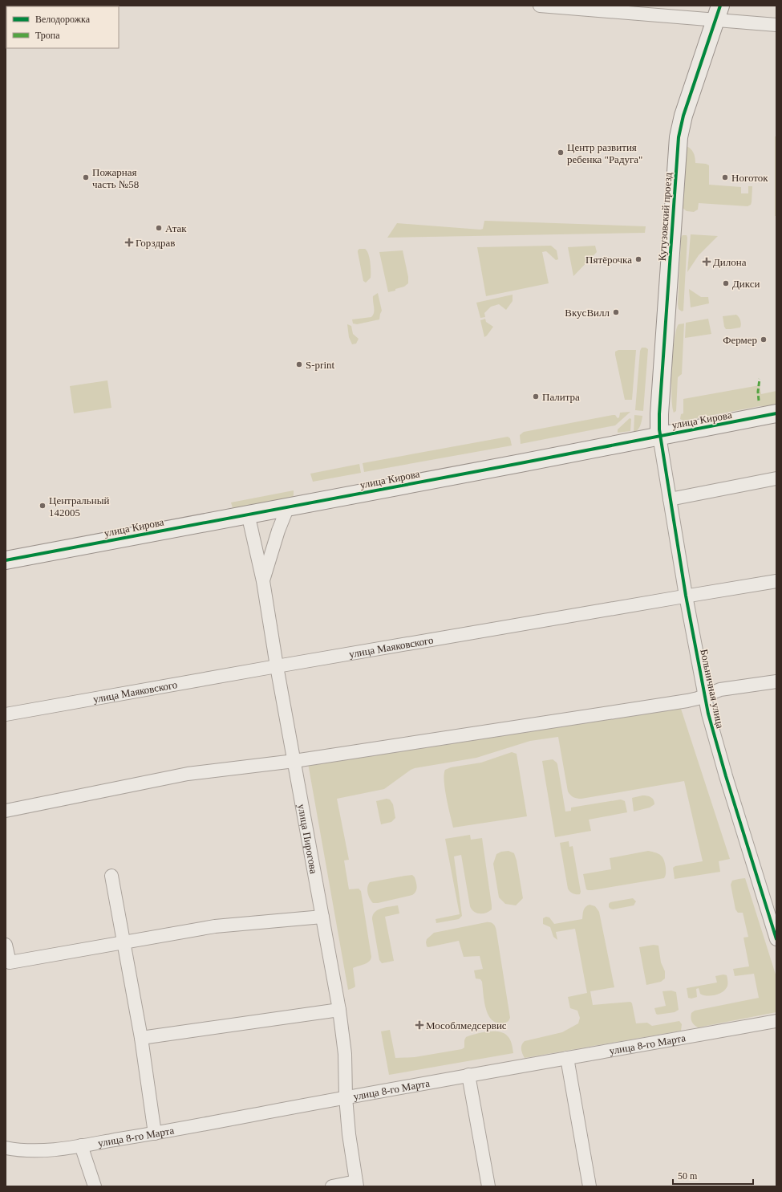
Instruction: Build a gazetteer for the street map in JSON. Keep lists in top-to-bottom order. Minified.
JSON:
{"streets":{"street":["Кутузовский проезд","улица Кирова","улица Маяковского","Больничная улица","улица Пирогова","улица 8-го Марта"]},"crossings":[["Кутузовский проезд","улица Кирова"],["Кутузовский проезд","Больничная улица"],["улица Кирова","Больничная улица"],["улица Кирова","улица Пирогова"],["улица Маяковского","Больничная улица"],["улица Маяковского","улица Пирогова"],["улица Пирогова","улица 8-го Марта"]],"places":{"other":["Центр развития ребенка \"Радуга\"","Пожарная часть №58","Ноготок","Атак","Пятёрочка","Дикси","ВкусВилл","Фермер","S-print","Палитра","Центральный 142005"],"health":["Горздрав","Дилона","Мособлмедсервис"]},"legend":["Велодорожка","Тропа"],"scale_bar":"50 m"}
